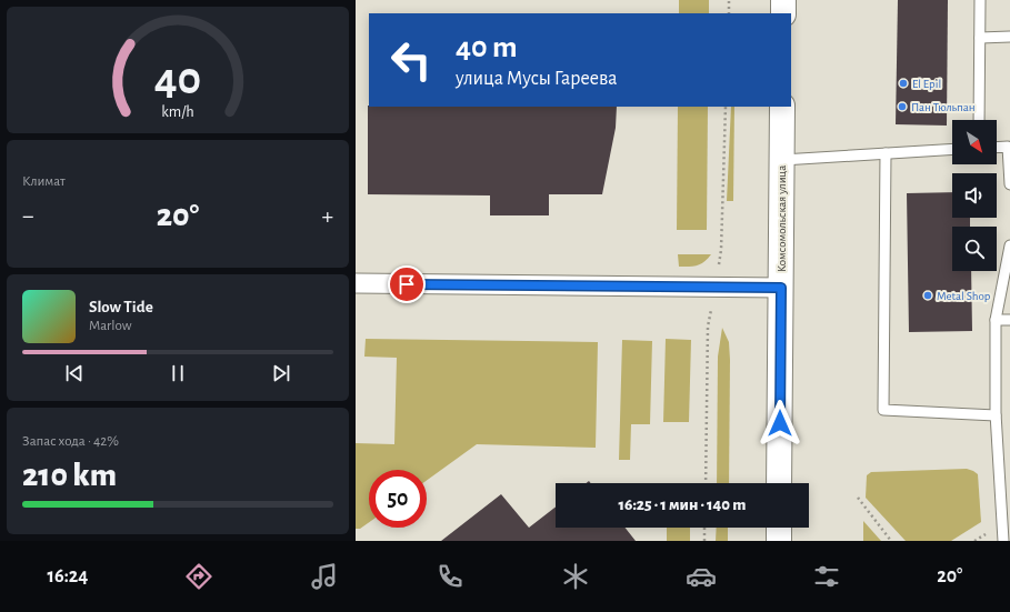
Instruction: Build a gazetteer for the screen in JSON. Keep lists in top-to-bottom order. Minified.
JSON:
{"streets":{"main road":["Комсомольская улица"]},"places":["El Epil","Пан Тюльпан","Metal Shop"],"north":"bottom right","page":{"turn":["40 m","улица Мусы Гареева"],"tile":["Климат",["Запас хода · 42%","210 km"]],"heat":["−","20°","+"],"song":["Slow Tide","Marlow"],"limit":"50","trip":"16:25 · 1 мин · 140 m","tabs":["16:24","20°"],"gauge":["40","km/h"]}}
